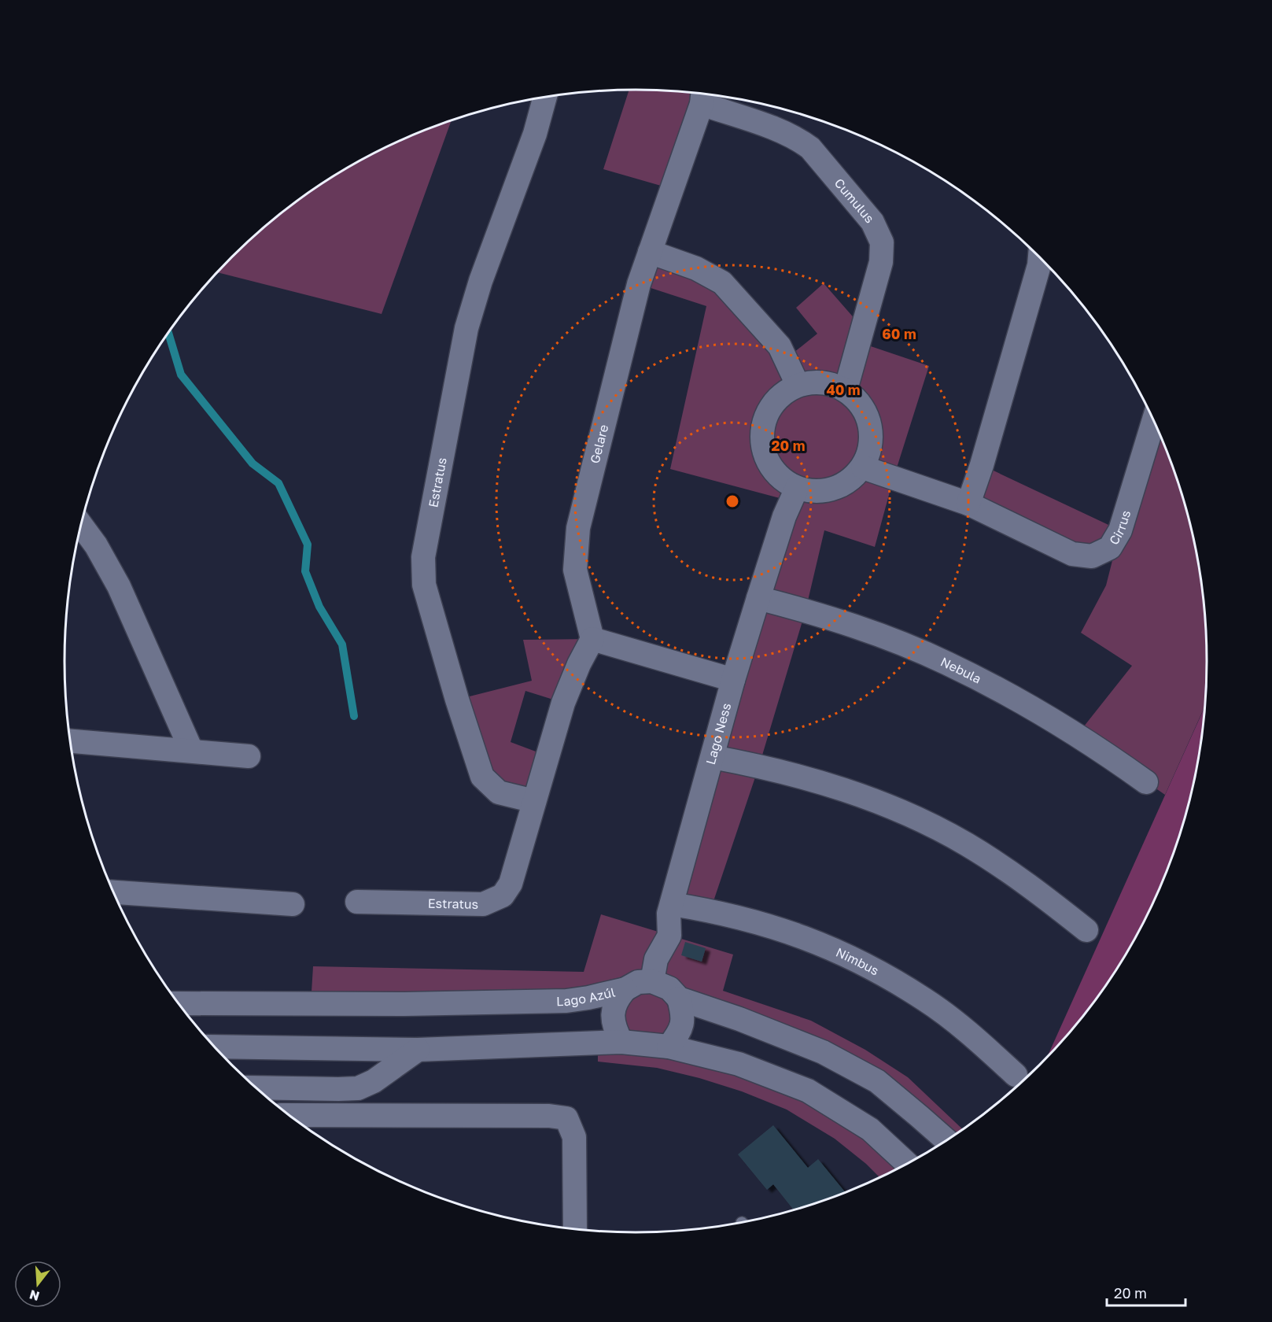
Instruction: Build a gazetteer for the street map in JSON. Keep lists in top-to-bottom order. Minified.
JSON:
{"streets":{"street":["Cumulus","Gelare","Estratus","Cirrus","Nebula","Lago Ness","Nimbus","Lago Azúl"]},"crossings":[["Cumulus","Gelare"],["Cumulus","Cirrus"],["Cumulus","Lago Ness"],["Gelare","Estratus"],["Cirrus","Lago Ness"],["Nebula","Lago Ness"],["Lago Ness","Nimbus"],["Lago Ness","Lago Azúl"]],"scale_bar":"20 m","north":"bottom","rings":["60 m","40 m","20 m"]}
